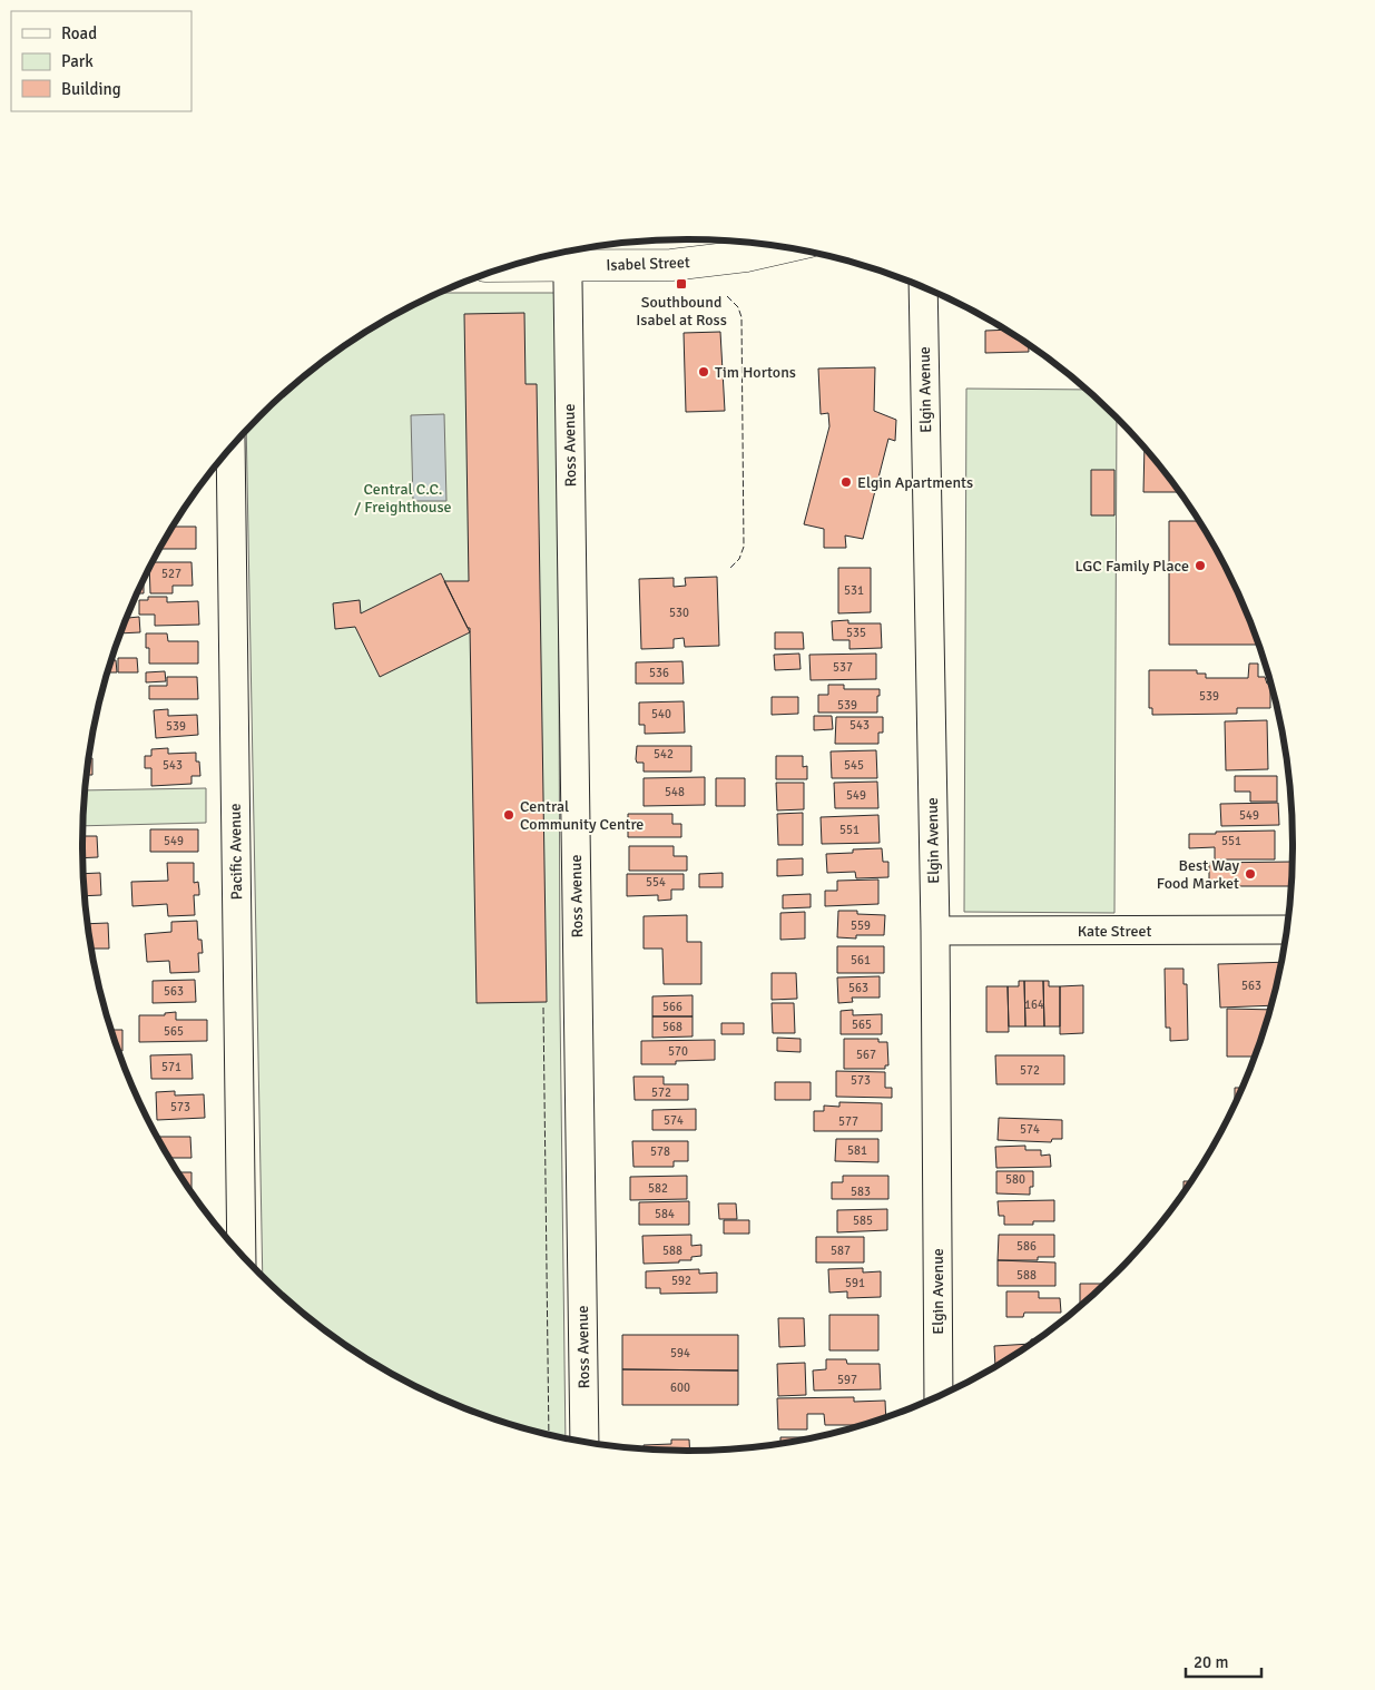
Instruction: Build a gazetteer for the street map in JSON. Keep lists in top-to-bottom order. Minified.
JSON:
{"streets":{"main road":["Isabel Street"],"street":["Elgin Avenue","Ross Avenue","Pacific Avenue","Kate Street"]},"crossings":[["Isabel Street","Ross Avenue"],["Elgin Avenue","Kate Street"]],"parks":["Central C.C. / Freighthouse"],"places":{"transit":["Southbound Isabel at Ross"],"other":["Tim Hortons","Elgin Apartments","LGC Family Place","Central Community Centre","Best Way Food Market"]},"house_numbers":["527","531","530","535","537","536","539","539","540","543","539","542","543","545","548","549","549","551","549","551","554","559","561","563","563","563","164","566","565","568","565","570","567","571","572","573","572","573","574","577","574","581","578","580","582","583","584","585","586","588","587","588","592","591","594","597","600"],"legend":["Road","Park","Building"],"scale_bar":"20 m"}
